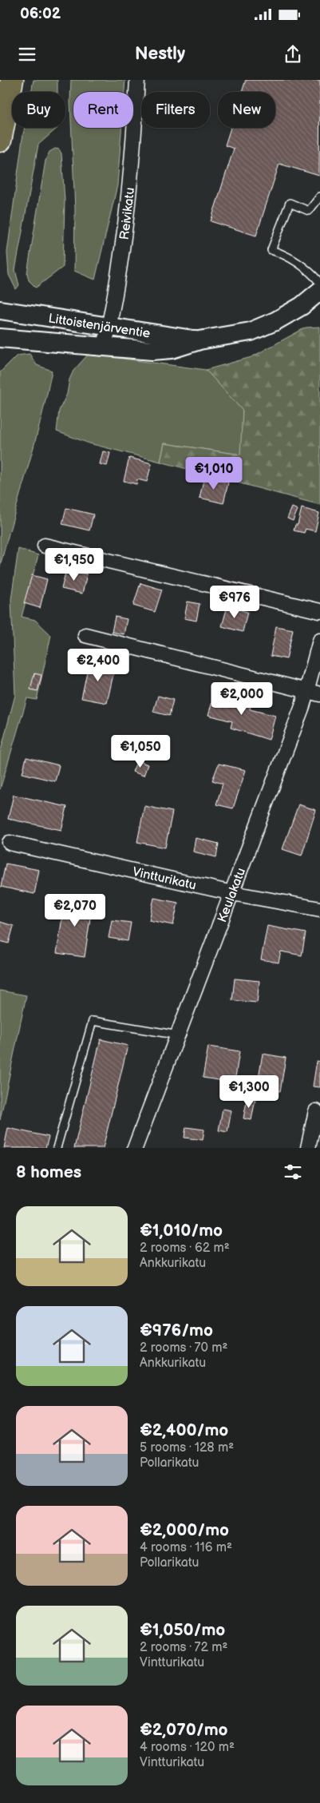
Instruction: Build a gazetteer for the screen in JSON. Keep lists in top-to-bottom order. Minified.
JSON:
{"streets":{"street":["Reivikatu","Littoistenjärventie","Vintturikatu","Keulakatu"]},"crossings":[["Reivikatu","Littoistenjärventie"],["Vintturikatu","Keulakatu"]],"page":{"status":"06:02","header":"Nestly","chip":["Buy","Rent","Filters","New"],"price":["€1,010","€1,950","€976","€2,400","€2,000","€1,050","€2,070","€1,300"],"heading":"8 homes","list":[{"name":"€1,010/mo","note":"2 rooms · 62 m² · Ankkurikatu"},{"name":"€976/mo","note":"2 rooms · 70 m² · Ankkurikatu"},{"name":"€2,400/mo","note":"5 rooms · 128 m² · Pollarikatu"},{"name":"€2,000/mo","note":"4 rooms · 116 m² · Pollarikatu"},{"name":"€1,050/mo","note":"2 rooms · 72 m² · Vintturikatu"},{"name":"€2,070/mo","note":"4 rooms · 120 m² · Vintturikatu"}]}}
